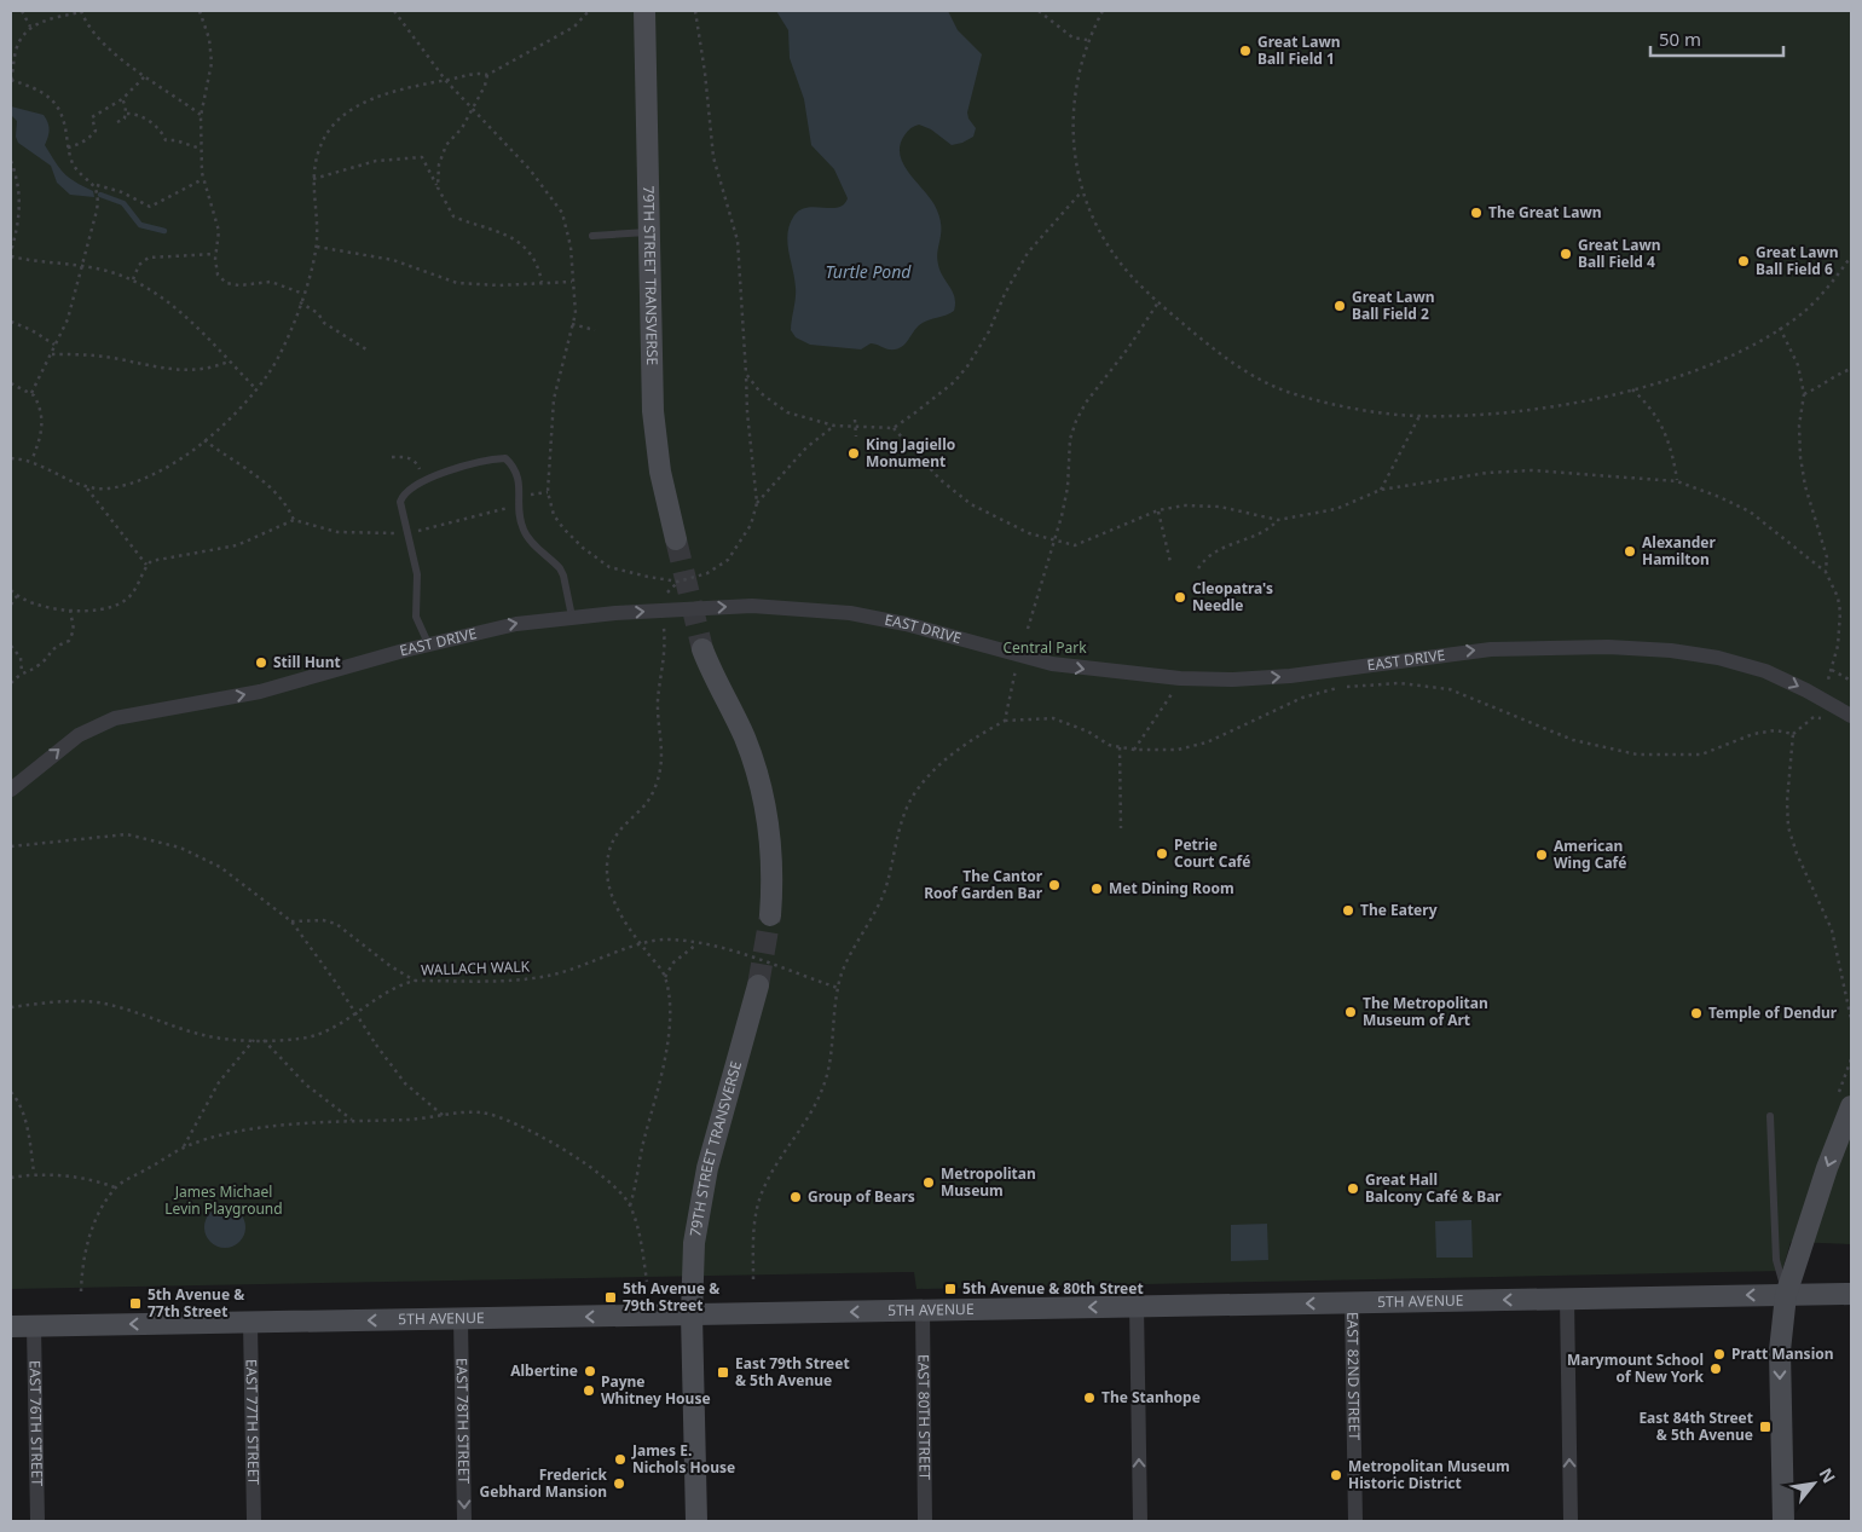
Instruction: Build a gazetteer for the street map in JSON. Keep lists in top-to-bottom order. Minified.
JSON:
{"streets":{"main road":["79TH STREET TRANSVERSE","5TH AVENUE"],"street":["EAST DRIVE","EAST 82ND STREET","EAST 80TH STREET","EAST 78TH STREET","EAST 77TH STREET","EAST 76TH STREET"],"path":["WALLACH WALK"]},"crossings":[["79TH STREET TRANSVERSE","5TH AVENUE"],["5TH AVENUE","EAST 82ND STREET"],["5TH AVENUE","EAST 80TH STREET"],["5TH AVENUE","EAST 78TH STREET"],["5TH AVENUE","EAST 77TH STREET"],["5TH AVENUE","EAST 76TH STREET"]],"one_way":["EAST DRIVE","5TH AVENUE","EAST 78TH STREET"],"water":["Turtle Pond"],"parks":["Central Park","James Michael Levin Playground"],"places":{"other":["Great Lawn Ball Field 1","The Great Lawn","Great Lawn Ball Field 4","Great Lawn Ball Field 6","Great Lawn Ball Field 2","King Jagiello Monument","Alexander Hamilton","Cleopatra's Needle","Still Hunt","Petrie Court Café","American Wing Café","The Cantor Roof Garden Bar","Met Dining Room","The Eatery","The Metropolitan Museum of Art","Temple of Dendur","Metropolitan Museum","Great Hall Balcony Café & Bar","Group of Bears","Pratt Mansion","Marymount School of New York","Albertine","Payne Whitney House","The Stanhope","James E. Nichols House","Metropolitan Museum Historic District","Frederick Gebhard Mansion"],"transit":["5th Avenue & 80th Street","5th Avenue & 79th Street","5th Avenue & 77th Street","East 79th Street & 5th Avenue","East 84th Street & 5th Avenue"]},"scale_bar":"50 m","north":"top right"}
